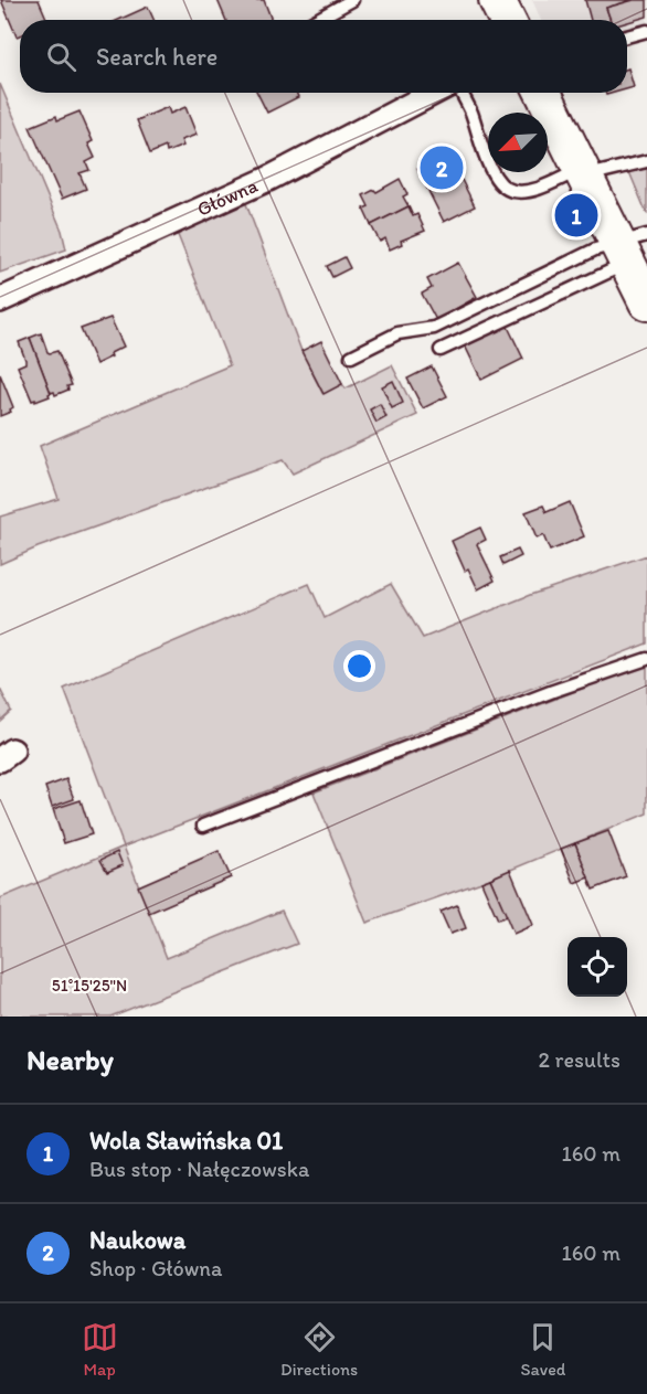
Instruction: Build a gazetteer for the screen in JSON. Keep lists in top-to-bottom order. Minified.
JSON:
{"streets":{"street":["Główna"]},"north":"bottom left","page":{"search":"Search here","pins":["2","1"],"heading":["Nearby","2 results"],"list":[{"mark":"1","name":"Wola Sławińska 01","note":"Bus stop · Nałęczowska","value":"160 m"},{"mark":"2","name":"Naukowa","note":"Shop · Główna","value":"160 m"}],"nav":["Map","Directions","Saved"]},"coordinates":["51°15'25\"N"]}
